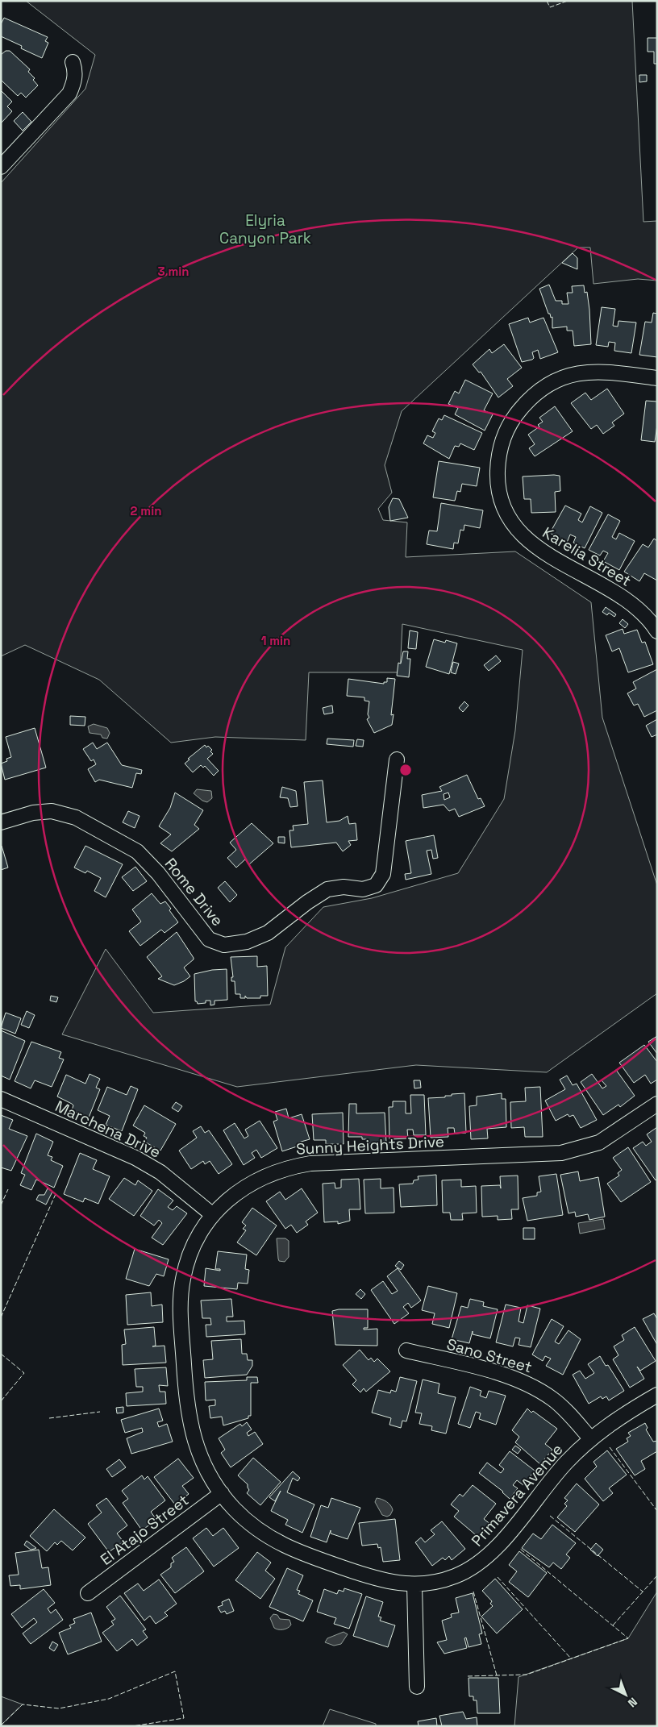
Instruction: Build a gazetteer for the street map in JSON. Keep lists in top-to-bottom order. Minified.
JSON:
{"streets":{"street":["Karelia Street","Rome Drive","Marchena Drive","Sunny Heights Drive","Sano Street","Primavera Avenue","El Atajo Street"]},"crossings":[["Marchena Drive","Sunny Heights Drive"],["Sunny Heights Drive","Primavera Avenue"],["Sunny Heights Drive","El Atajo Street"],["Sano Street","Primavera Avenue"],["Primavera Avenue","El Atajo Street"]],"parks":["Elyria Canyon Park"],"north":"bottom right","rings":["3 min","2 min","1 min"]}
